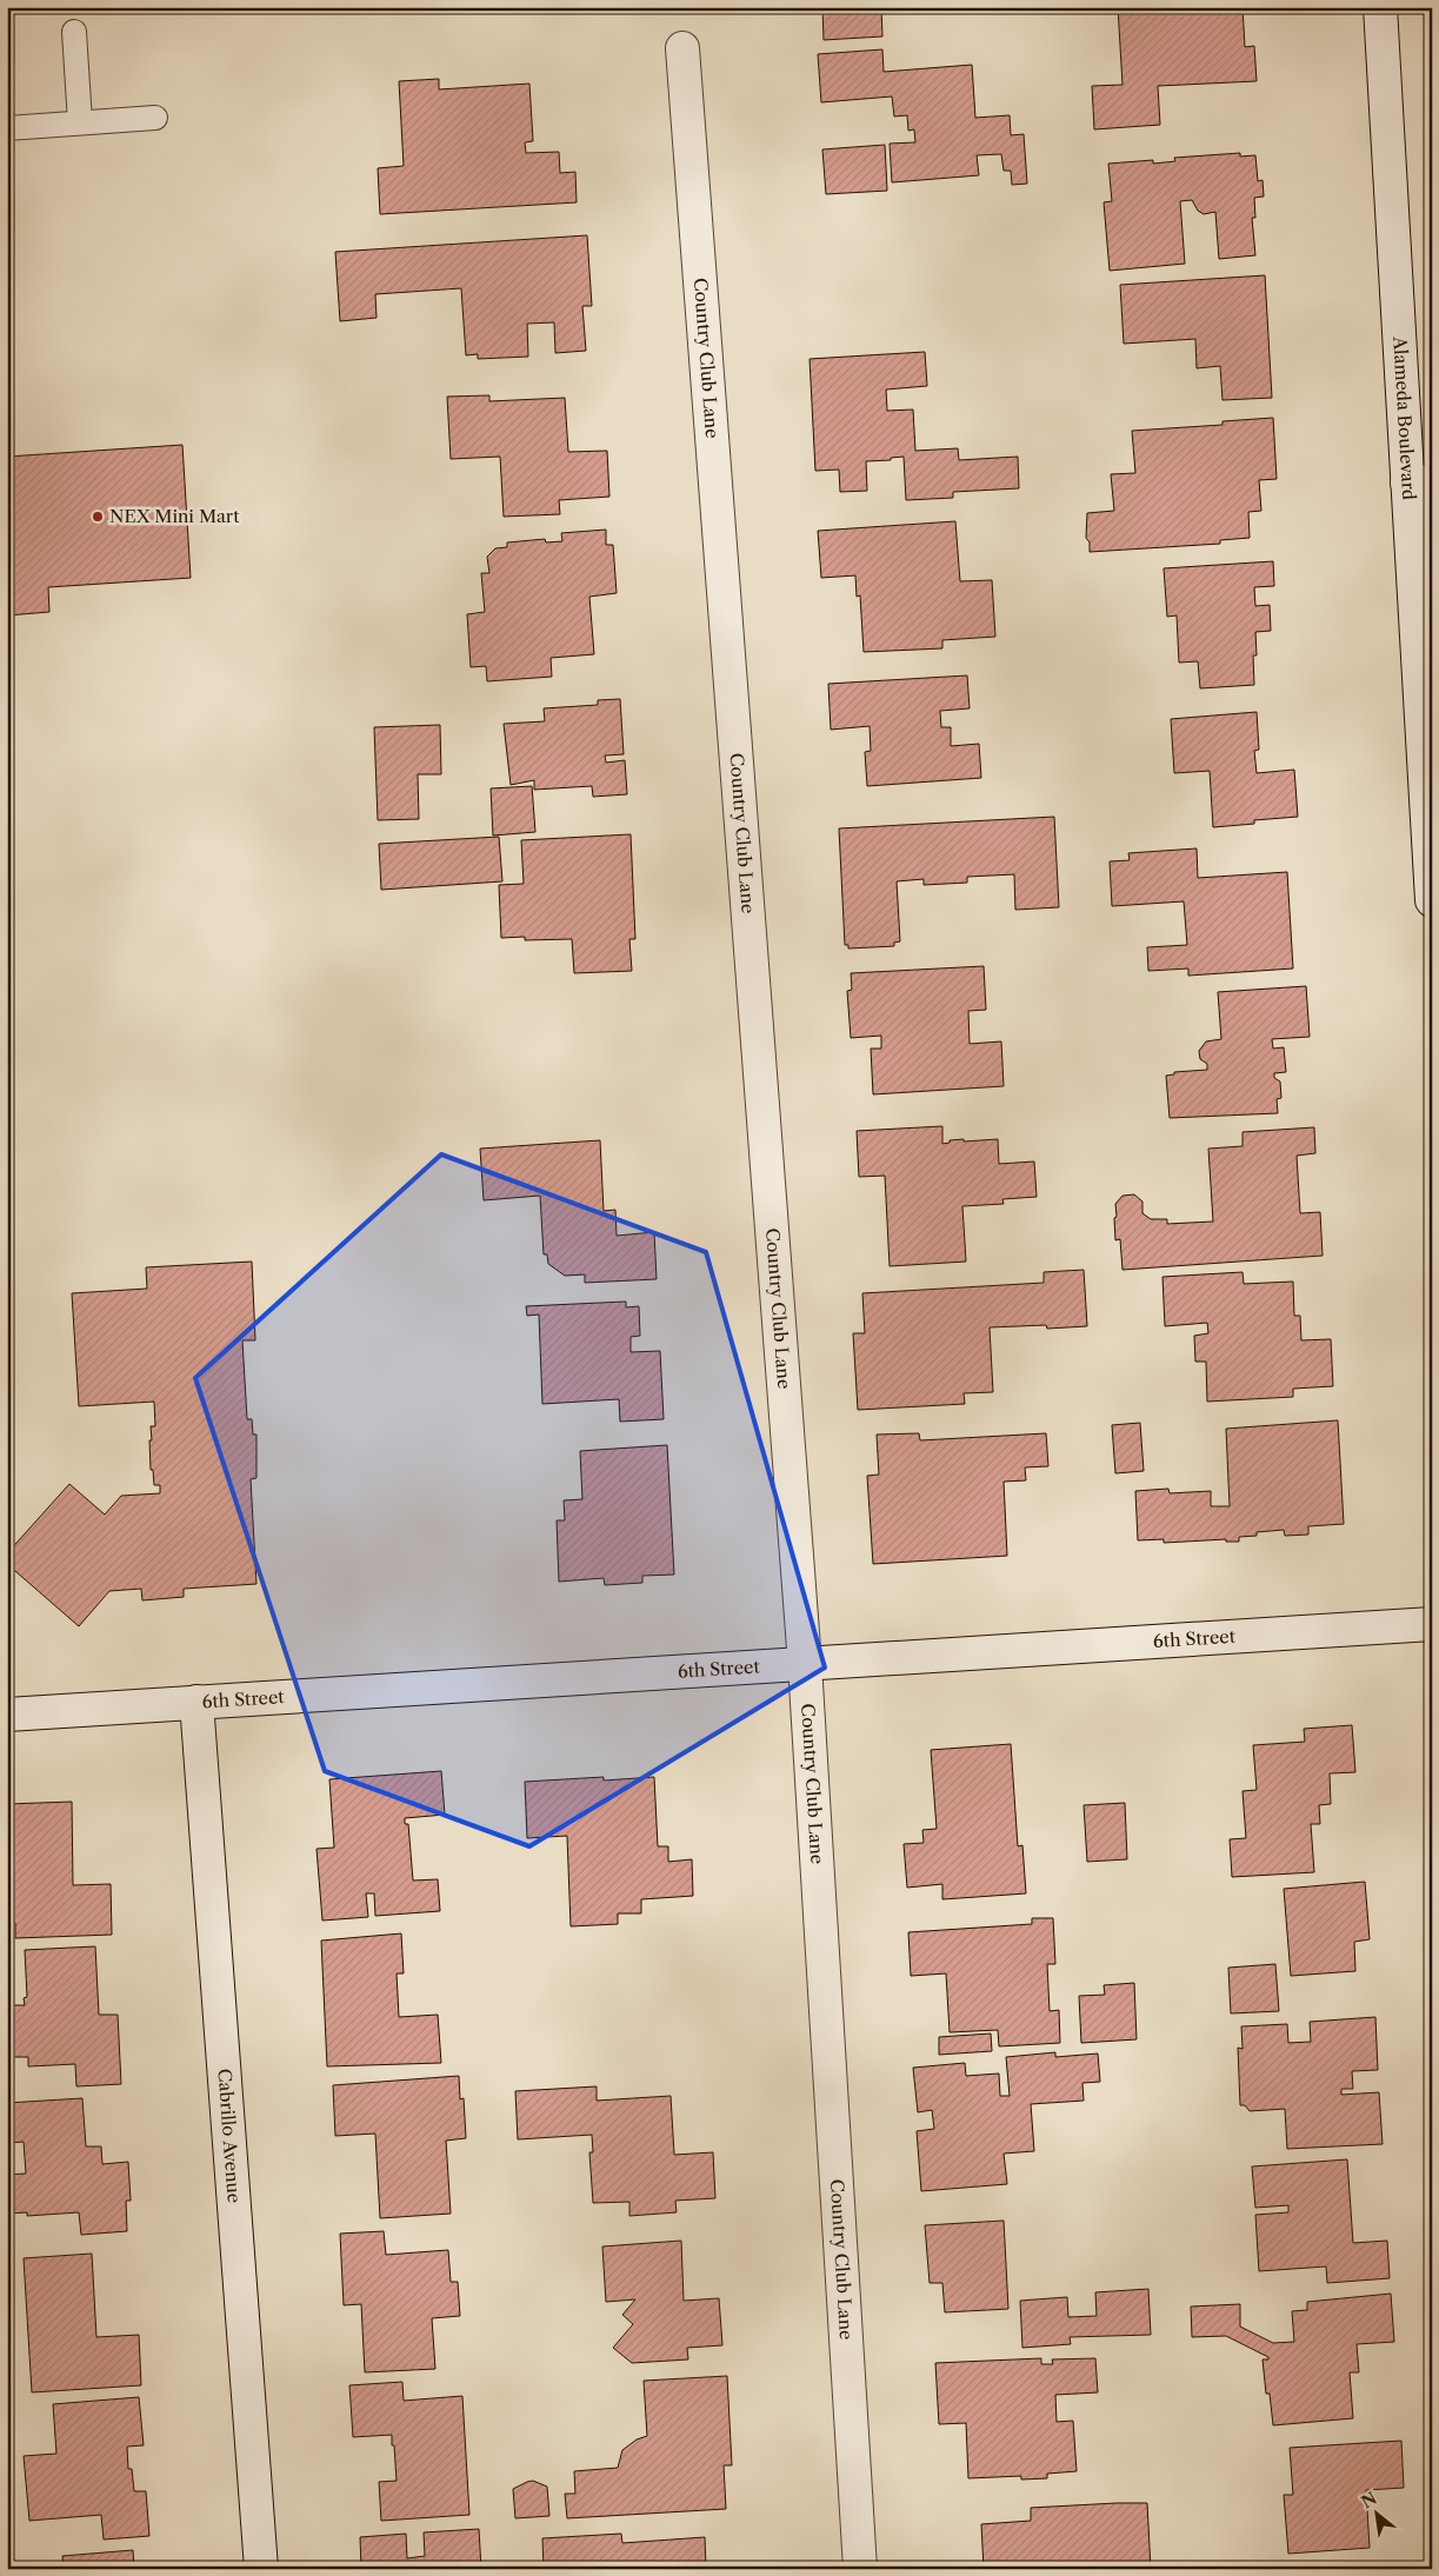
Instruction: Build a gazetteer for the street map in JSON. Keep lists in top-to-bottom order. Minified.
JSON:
{"streets":{"street":["Country Club Lane","Alameda Boulevard","6th Street","Cabrillo Avenue"]},"crossings":[["Country Club Lane","6th Street"],["6th Street","Cabrillo Avenue"]],"places":["NEX Mini Mart"],"north":"top left"}
